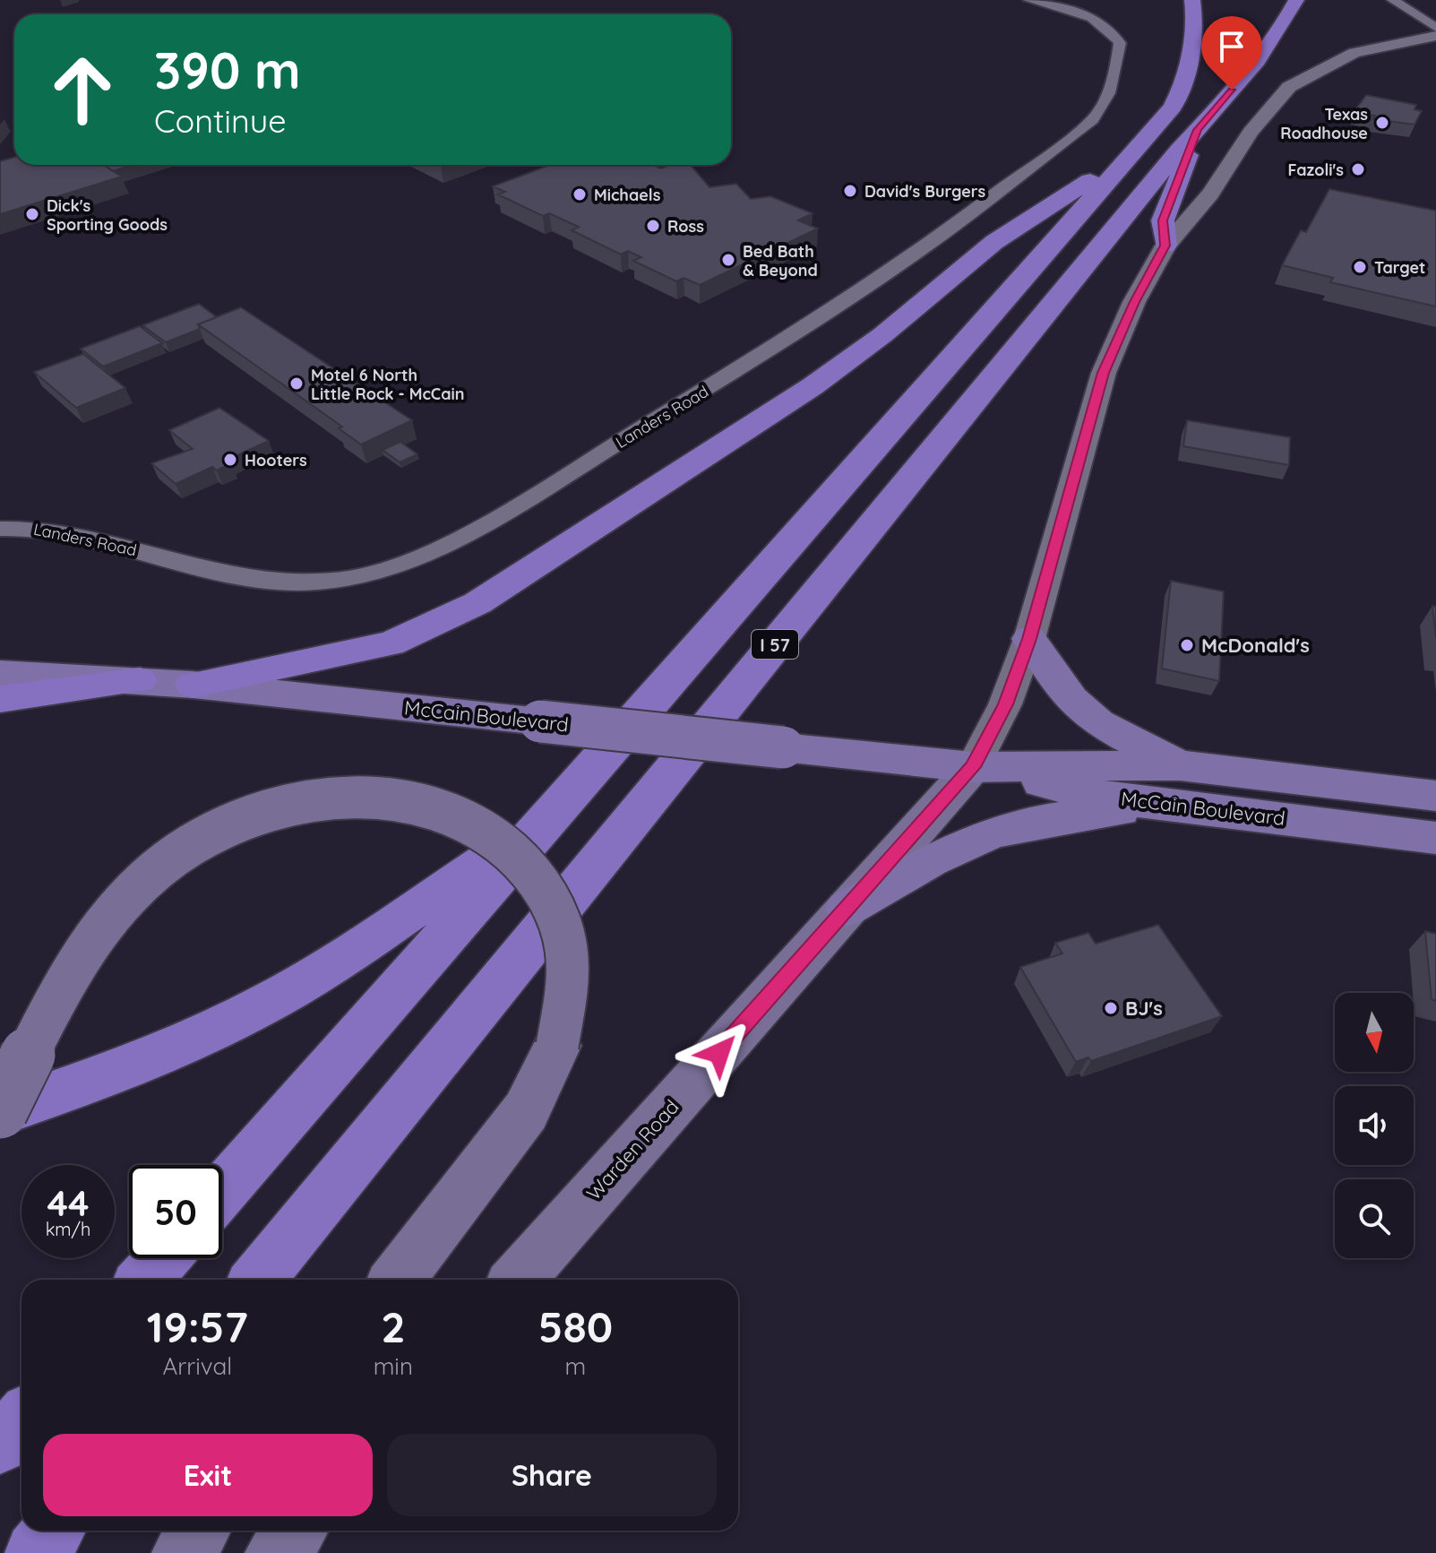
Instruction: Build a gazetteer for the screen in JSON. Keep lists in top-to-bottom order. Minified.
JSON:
{"streets":{"highway":["I 57"],"main road":["McCain Boulevard","Warden Road"],"street":["Landers Road"]},"crossings":[["McCain Boulevard","Warden Road"]],"places":["Texas Roadhouse","Fazoli's","David's Burgers","Michaels","Dick's Sporting Goods","Ross","Bed Bath & Beyond","Target","Motel 6 North Little Rock - McCain","Hooters","McDonald's","BJ's"],"north":"bottom","page":{"turn":["390 m","Continue"],"speed":"44 km/h","limit":"50","eta":["19:57","Arrival","2","min","580","m"],"buttons":["Exit","Share"]}}
